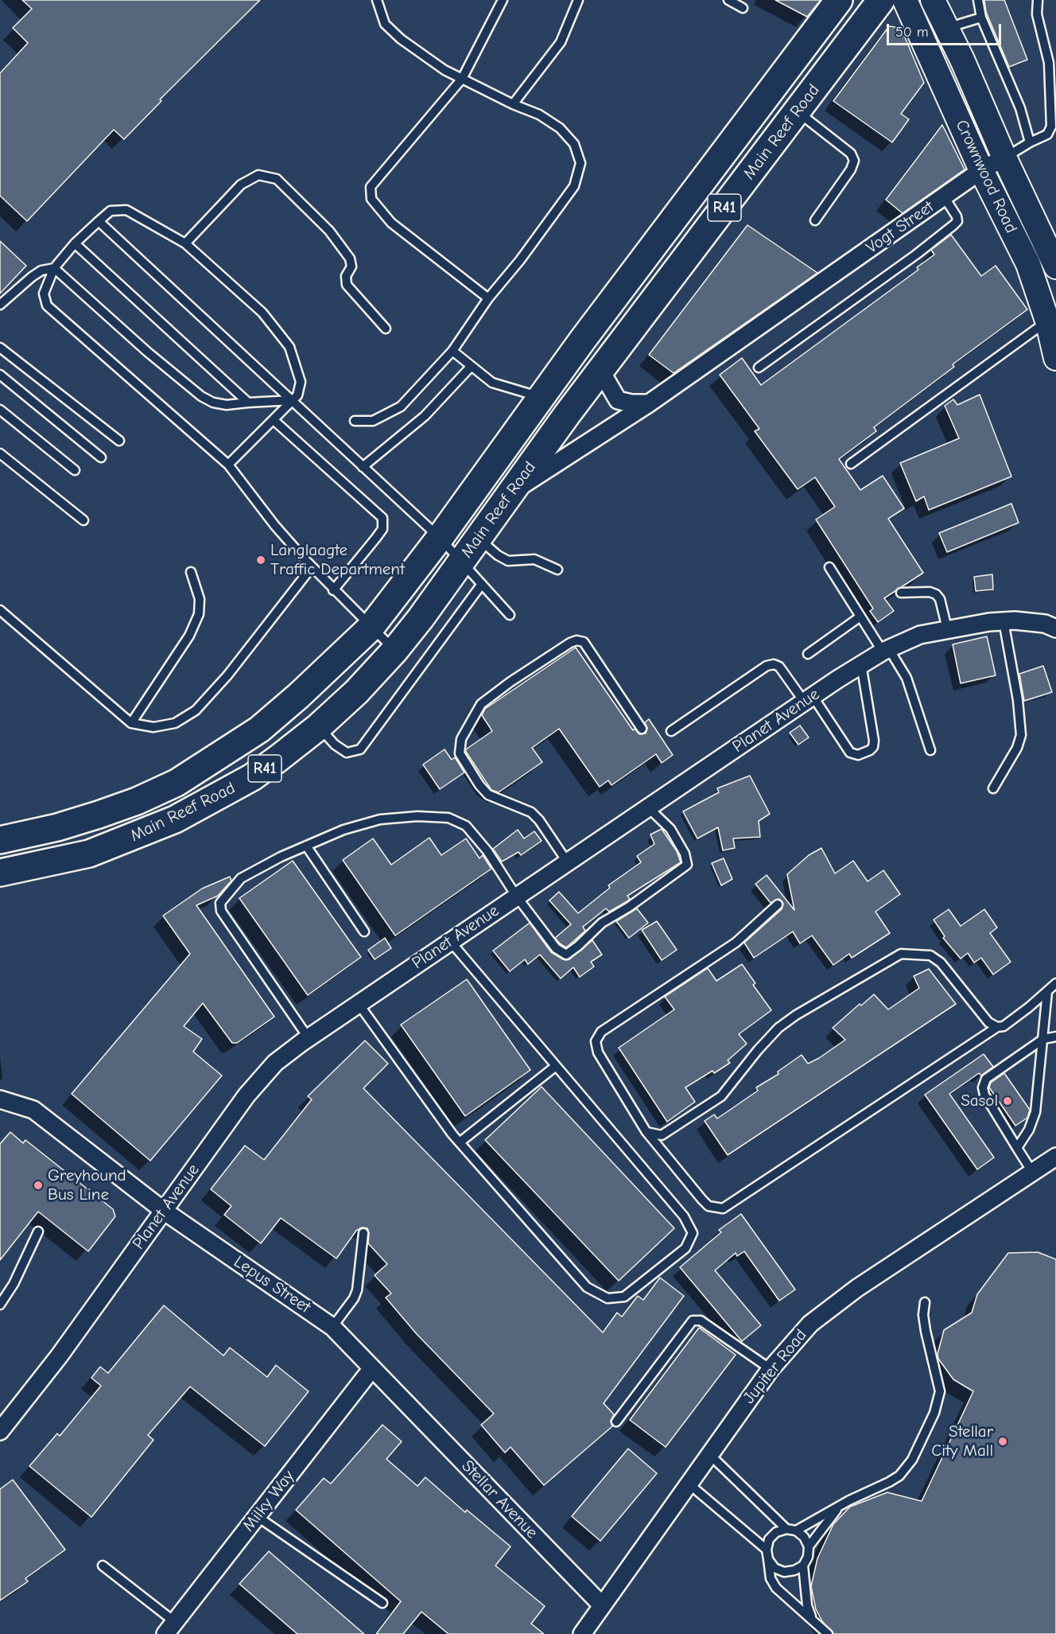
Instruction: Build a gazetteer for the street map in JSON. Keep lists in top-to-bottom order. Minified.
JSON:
{"streets":{"main road":["Main Reef Road","Crownwood Road","R41"],"street":["Vogt Street","Planet Avenue","Lepus Street","Jupiter Road","Stellar Avenue","Milky Way"]},"crossings":[["Main Reef Road","Vogt Street"],["Crownwood Road","Vogt Street"],["Planet Avenue","Lepus Street"],["Lepus Street","Stellar Avenue"],["Lepus Street","Milky Way"],["Jupiter Road","Stellar Avenue"],["Stellar Avenue","Milky Way"]],"places":["Langlaagte Traffic Department","Sasol","Greyhound Bus Line","Stellar City Mall"],"scale_bar":"50 m"}
